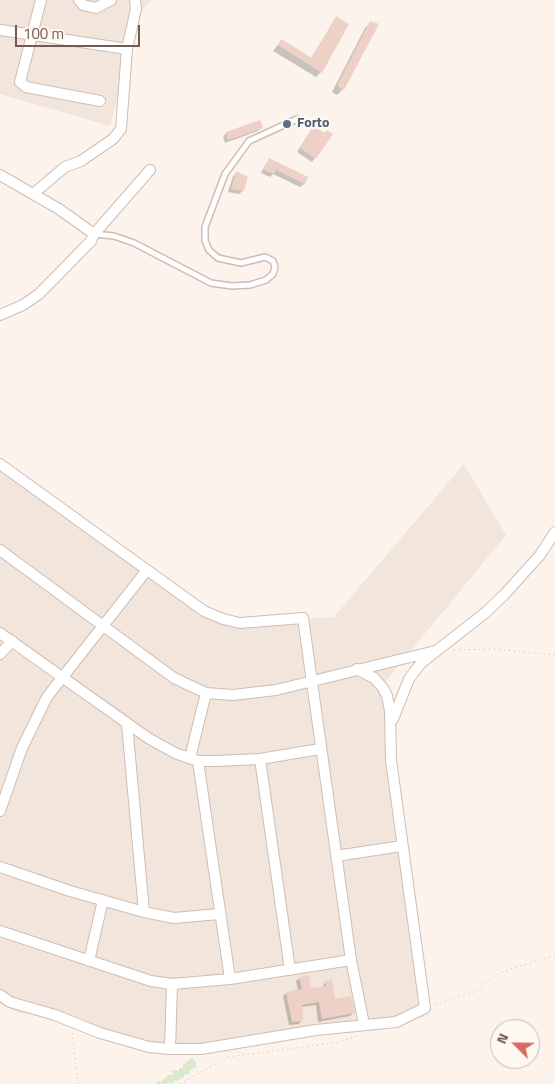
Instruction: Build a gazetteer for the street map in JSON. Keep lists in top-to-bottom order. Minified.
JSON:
{"places":["Forto"],"scale_bar":"100 m","north":"top left"}
